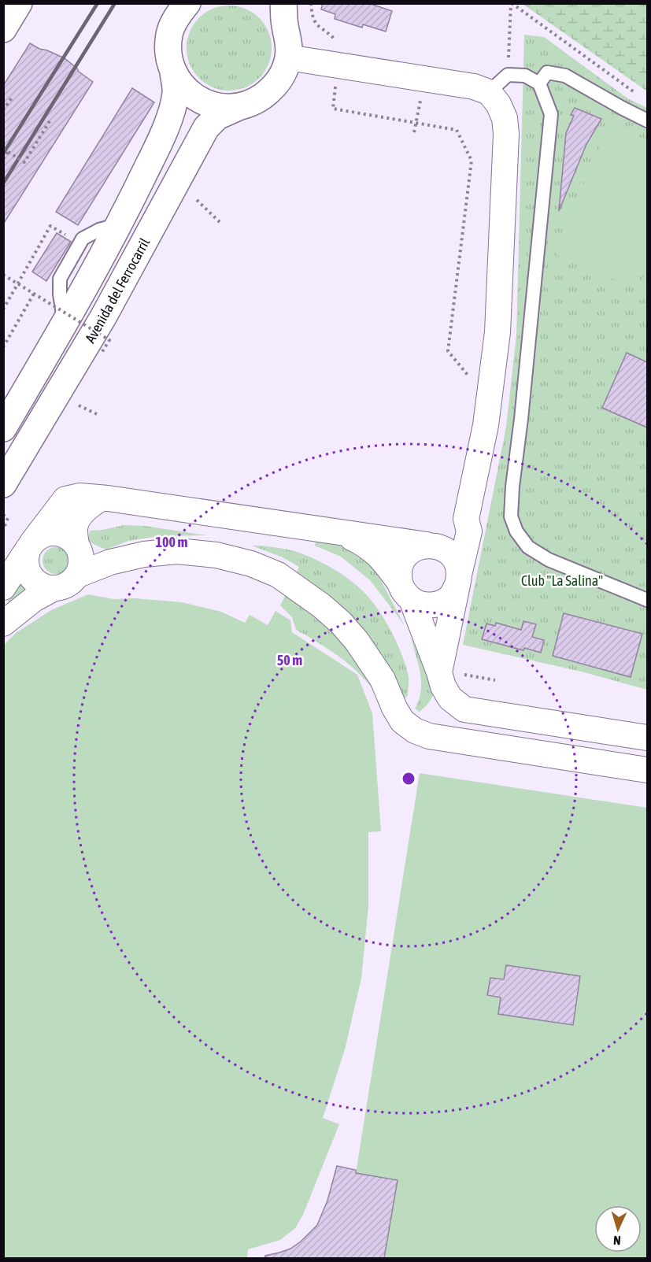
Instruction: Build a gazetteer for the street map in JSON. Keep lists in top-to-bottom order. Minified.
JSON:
{"streets":{"main road":["Avenida del Ferrocarril"]},"parks":["Club \"La Salina\""],"north":"bottom","rings":["100 m","50 m"]}
